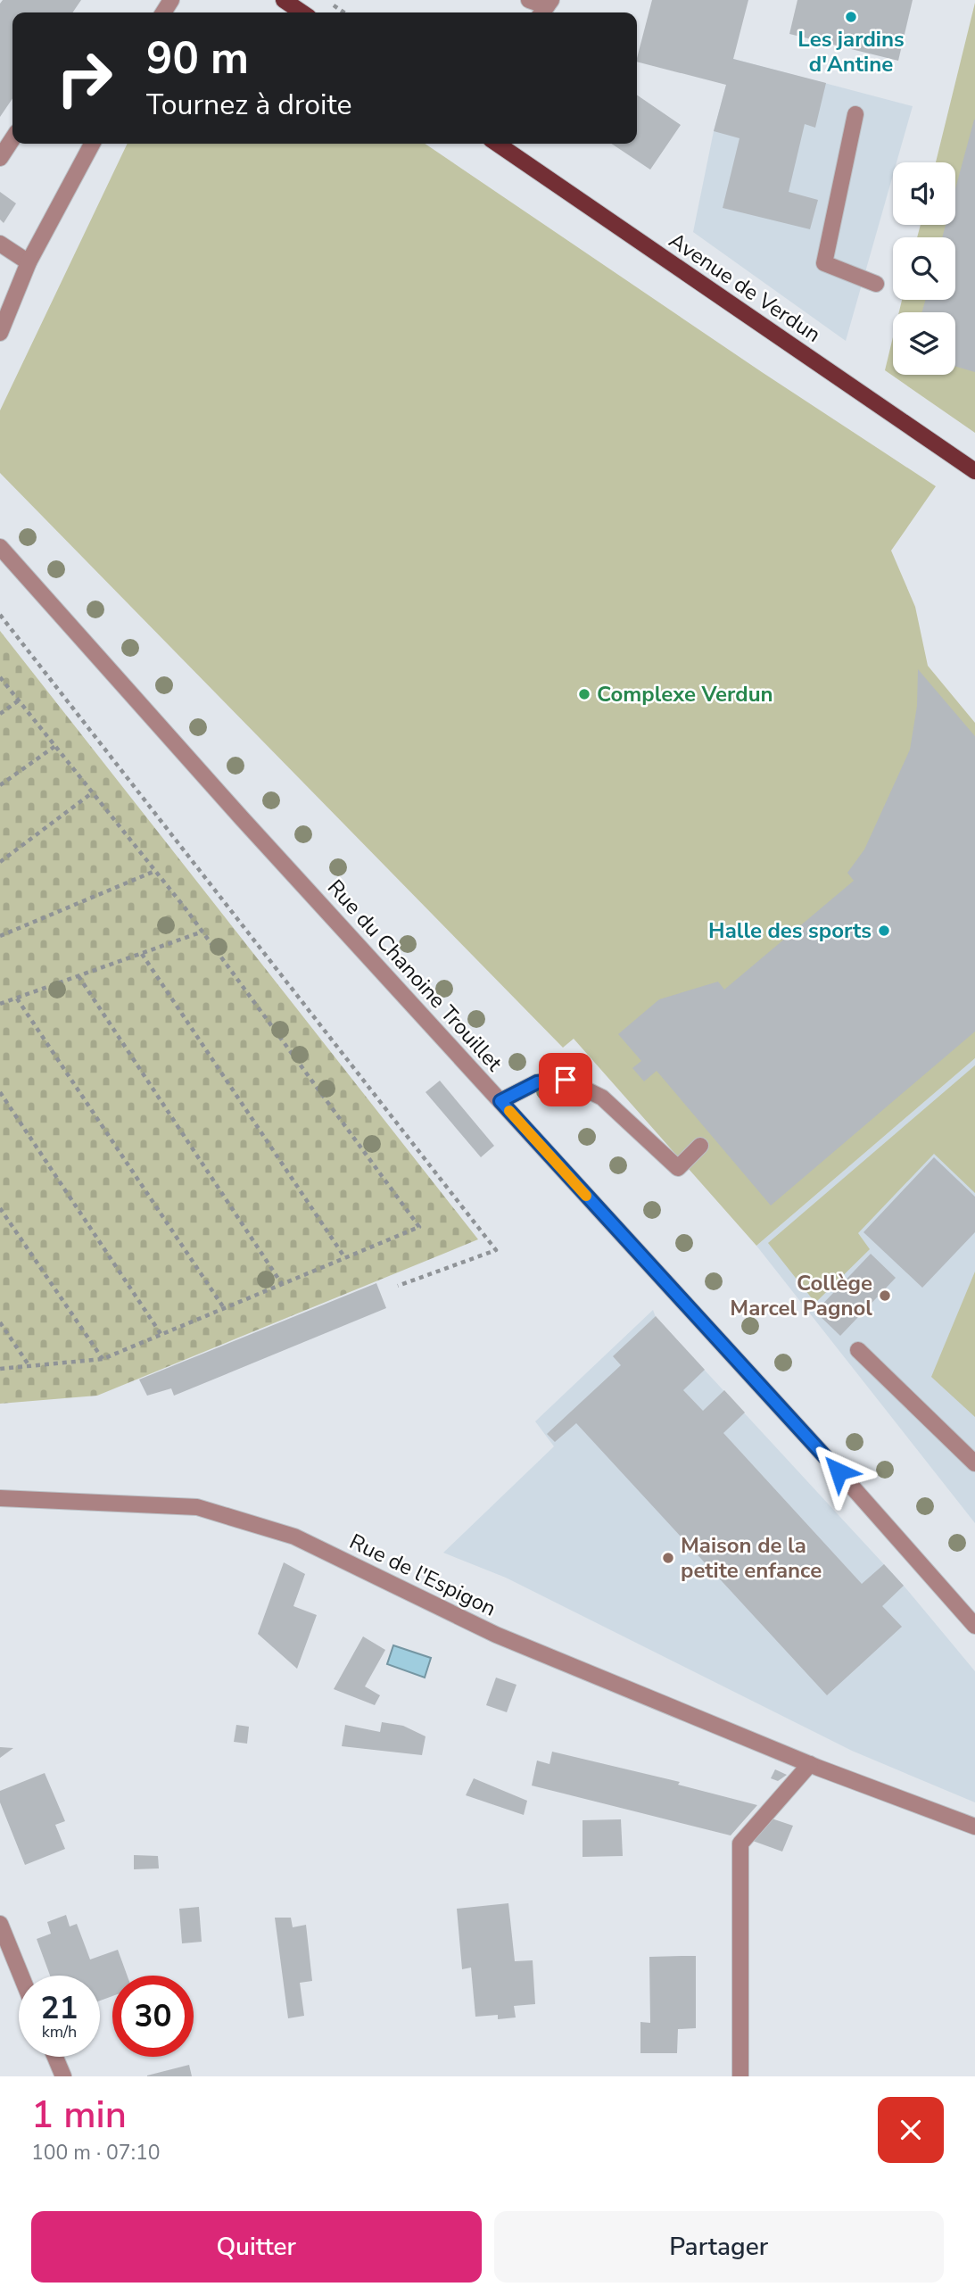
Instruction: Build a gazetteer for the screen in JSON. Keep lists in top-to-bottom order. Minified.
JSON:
{"streets":{"main road":["Avenue de Verdun"],"street":["Rue du Chanoine Trouillet","Rue de l'Espigon"]},"places":["Les jardins d'Antine","Complexe Verdun","Halle des sports","Collège Marcel Pagnol","Maison de la petite enfance"],"page":{"turn":["90 m","Tournez à droite"],"speed":"21 km/h","limit":"30","heading":["1 min","100 m · 07:10"],"buttons":["Quitter","Partager"]}}
